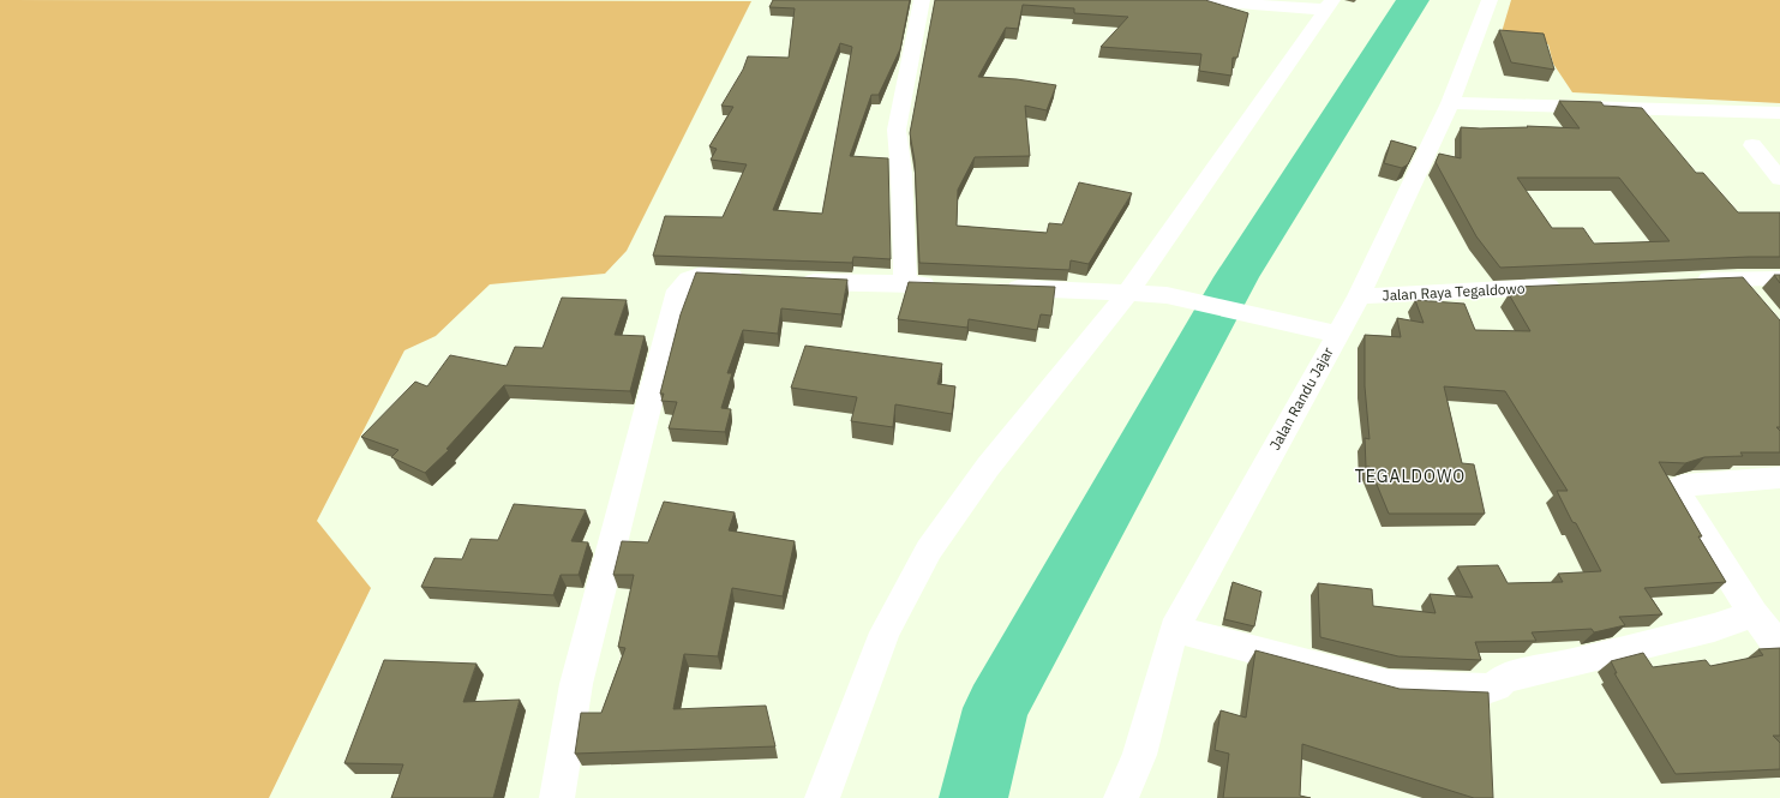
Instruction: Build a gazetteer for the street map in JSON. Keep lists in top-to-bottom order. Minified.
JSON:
{"streets":{"street":["Jalan Raya Tegaldowo","Jalan Randu Jajar"]},"crossings":[["Jalan Raya Tegaldowo","Jalan Randu Jajar"]],"districts":["TEGALDOWO"]}
